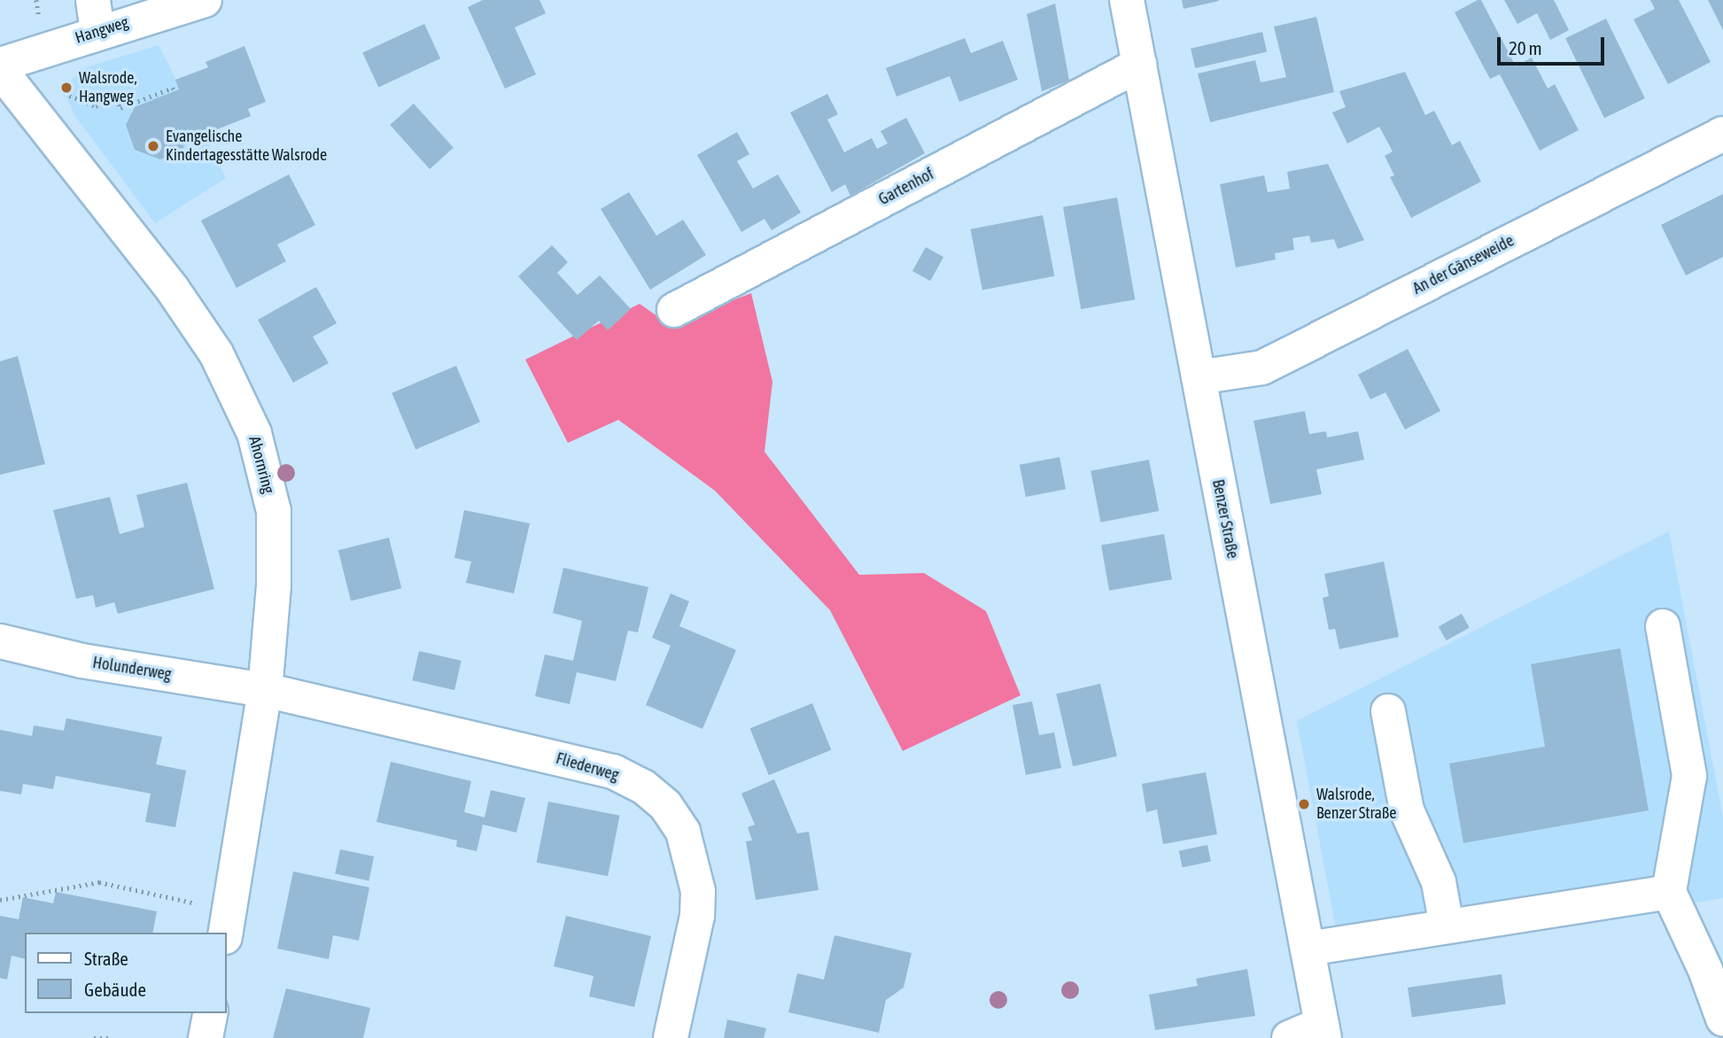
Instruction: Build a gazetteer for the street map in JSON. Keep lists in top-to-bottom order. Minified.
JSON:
{"streets":{"street":["Hangweg","Gartenhof","An der Gänseweide","Ahornring","Benzer Straße","Holunderweg","Fliederweg"]},"crossings":[["Gartenhof","Benzer Straße"],["An der Gänseweide","Benzer Straße"],["Ahornring","Holunderweg"],["Ahornring","Fliederweg"],["Holunderweg","Fliederweg"]],"places":["Walsrode, Hangweg","Evangelische Kindertagesstätte Walsrode","Walsrode, Benzer Straße"],"legend":["Straße","Gebäude"],"scale_bar":"20 m"}
